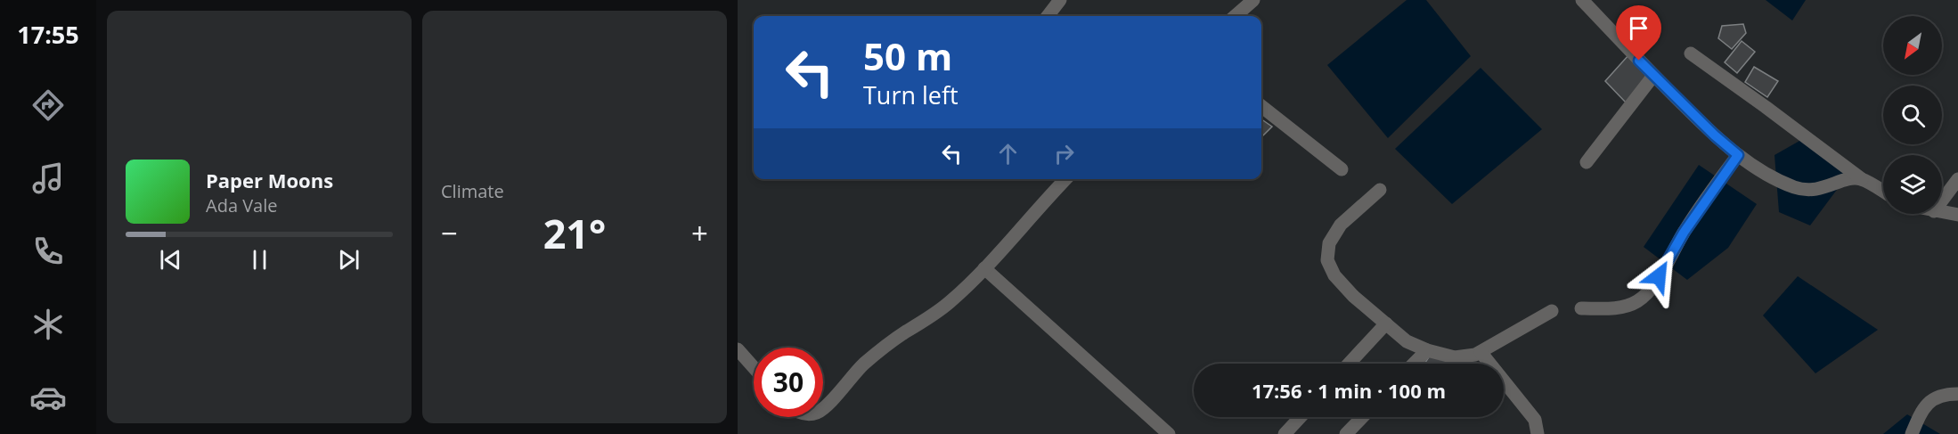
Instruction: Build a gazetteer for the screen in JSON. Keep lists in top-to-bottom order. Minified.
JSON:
{"north":"bottom left","page":{"tabs":"17:55","tile":"Climate","turn":["50 m","Turn left"],"song":["Paper Moons","Ada Vale"],"heat":["−","21°","+"],"limit":"30","trip":"17:56 · 1 min · 100 m"}}
